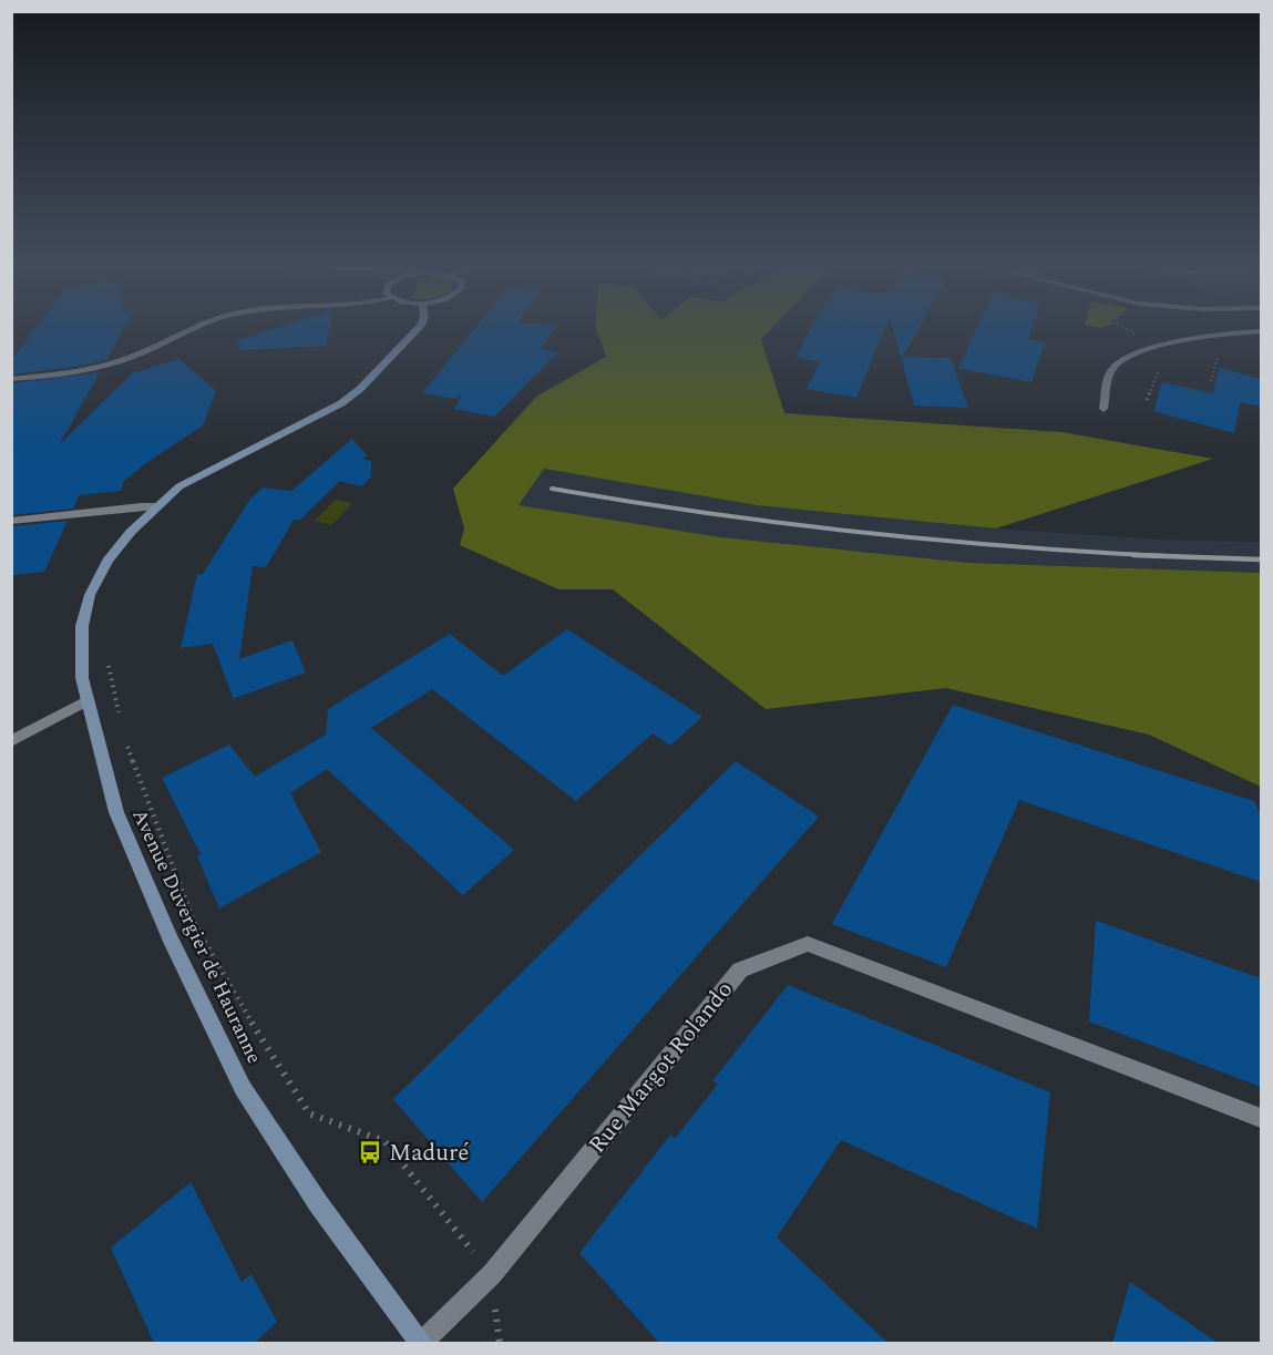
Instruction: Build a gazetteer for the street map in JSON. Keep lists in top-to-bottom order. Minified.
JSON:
{"streets":{"main road":["Avenue Duvergier de Hauranne"],"street":["Rue Margot Rolando"]},"crossings":[["Avenue Duvergier de Hauranne","Rue Margot Rolando"]],"places":{"bus stop":["Maduré"]}}
